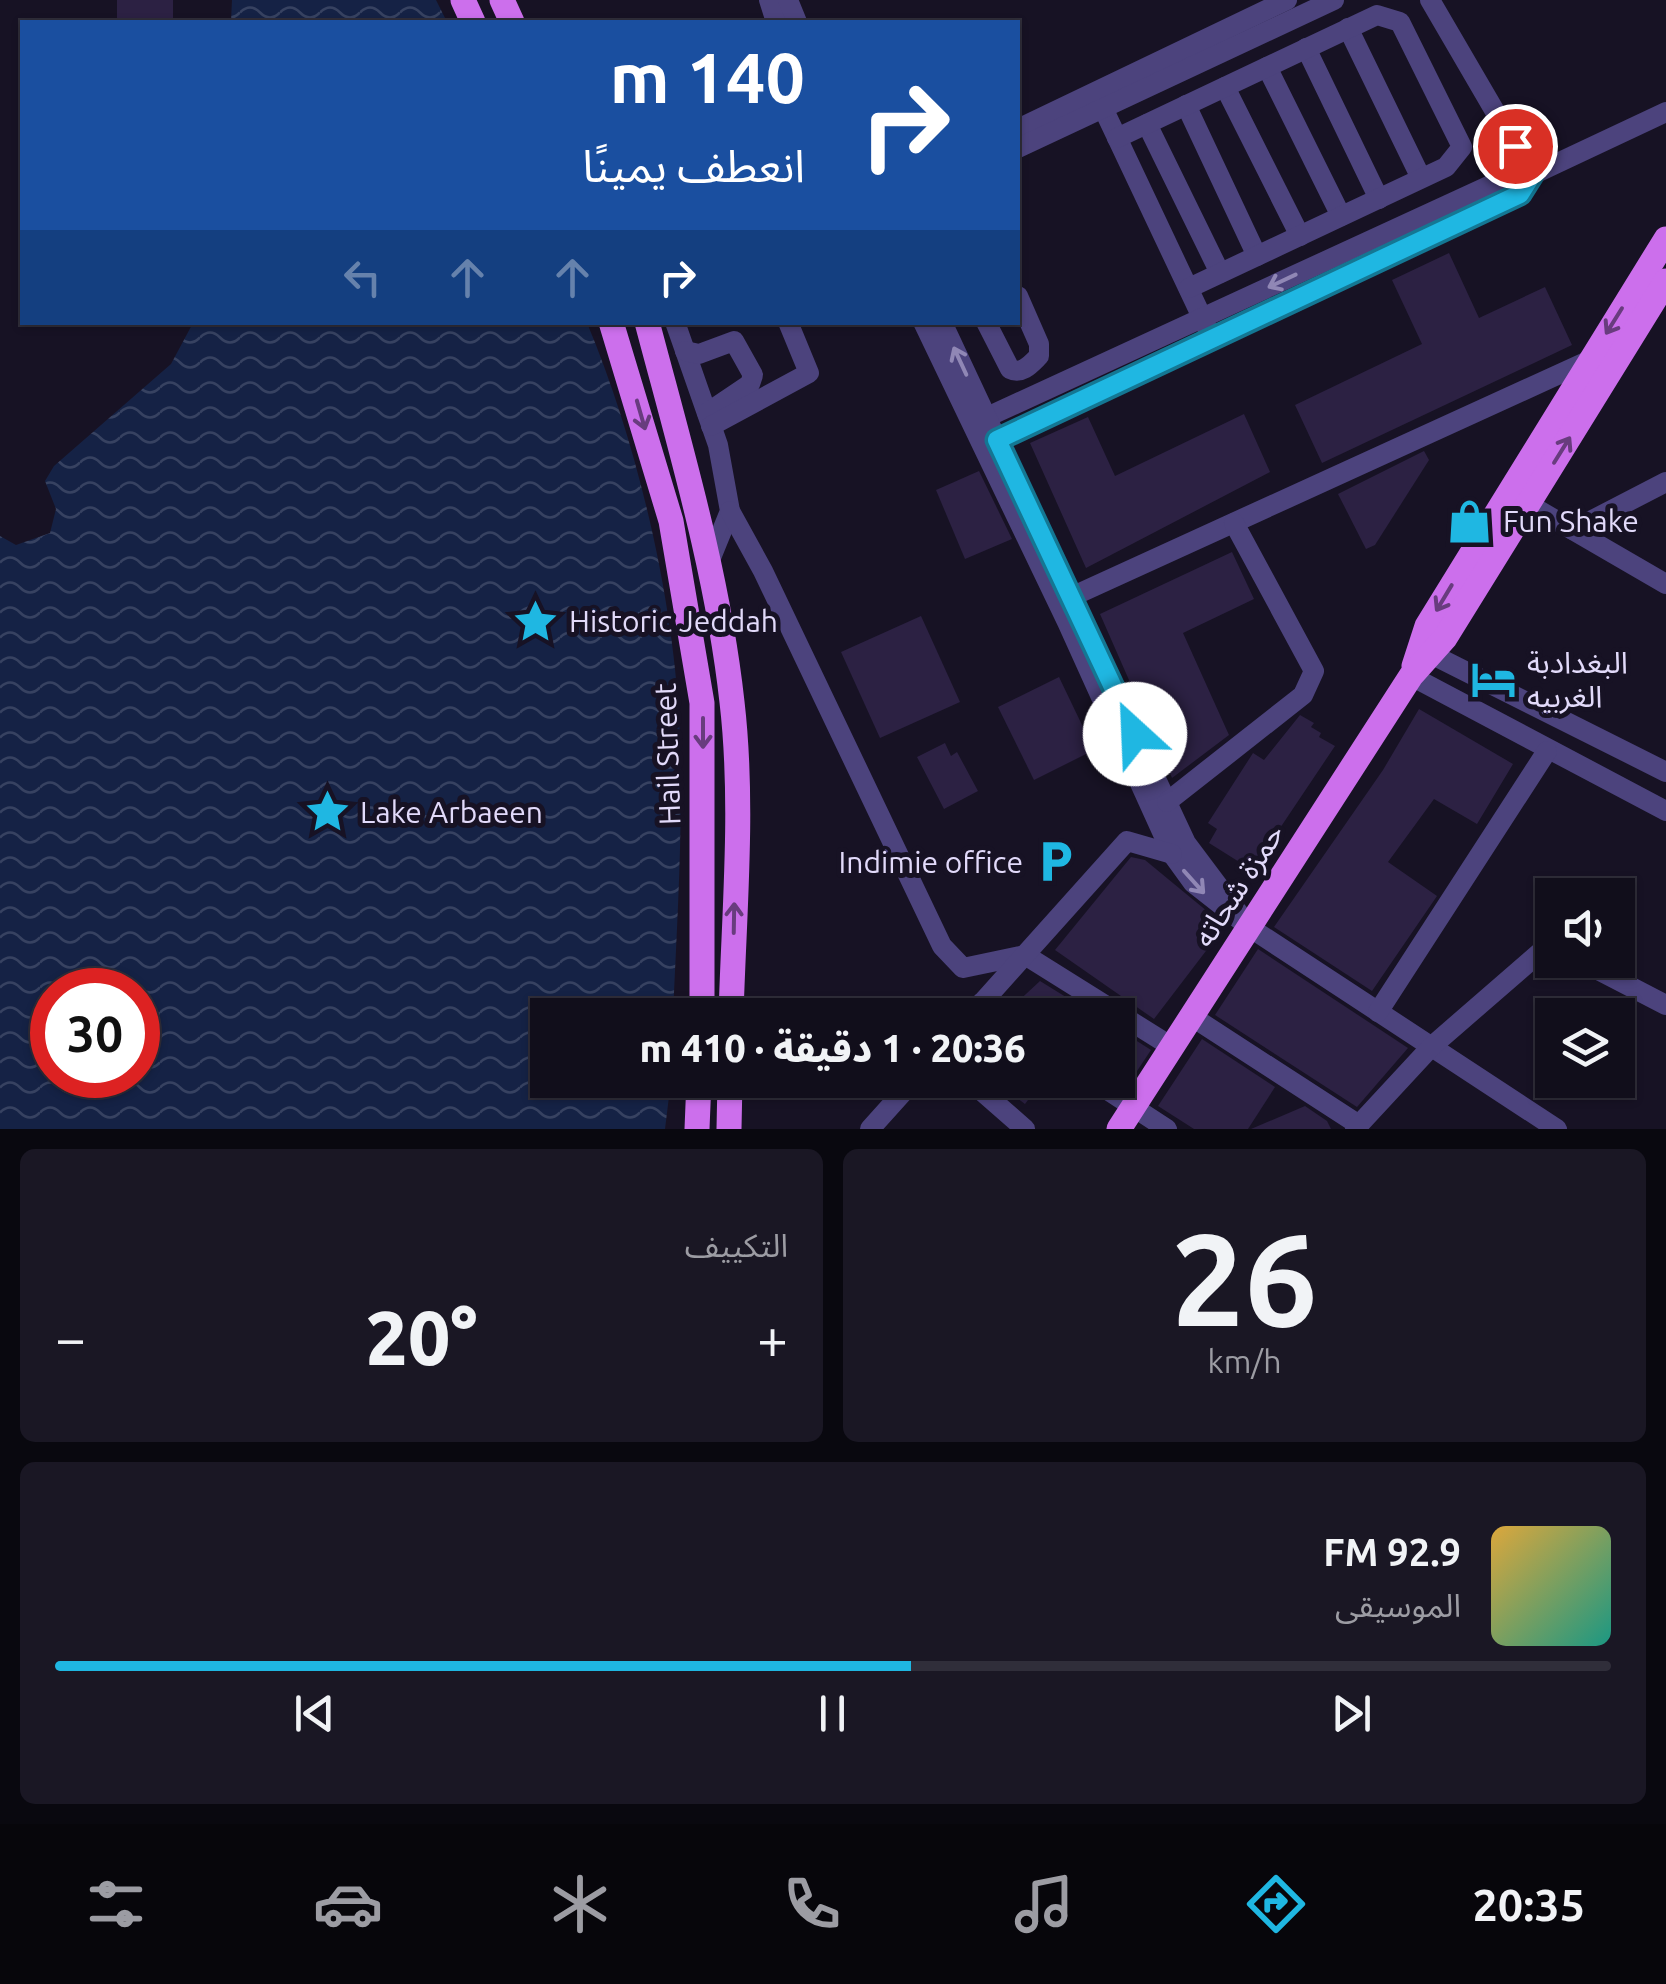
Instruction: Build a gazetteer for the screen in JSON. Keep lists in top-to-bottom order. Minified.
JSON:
{"streets":{"main road":["Hail Street","حمزة شحاته"]},"places":{"shop":["Fun Shake"],"place":["Historic Jeddah","Lake Arbaeen"],"hotel":["البغدادبة الغربيه"],"parking":["Indimie office"]},"page":{"turn":["140 m","انعطف يمينًا"],"limit":"30","trip":"20:36 · 1 دقيقة · 410 m","tile":[["26","km/h"],"التكييف"],"heat":["−","20°","+"],"song":["92.9 FM","الموسيقى"],"tabs":"20:35"}}
